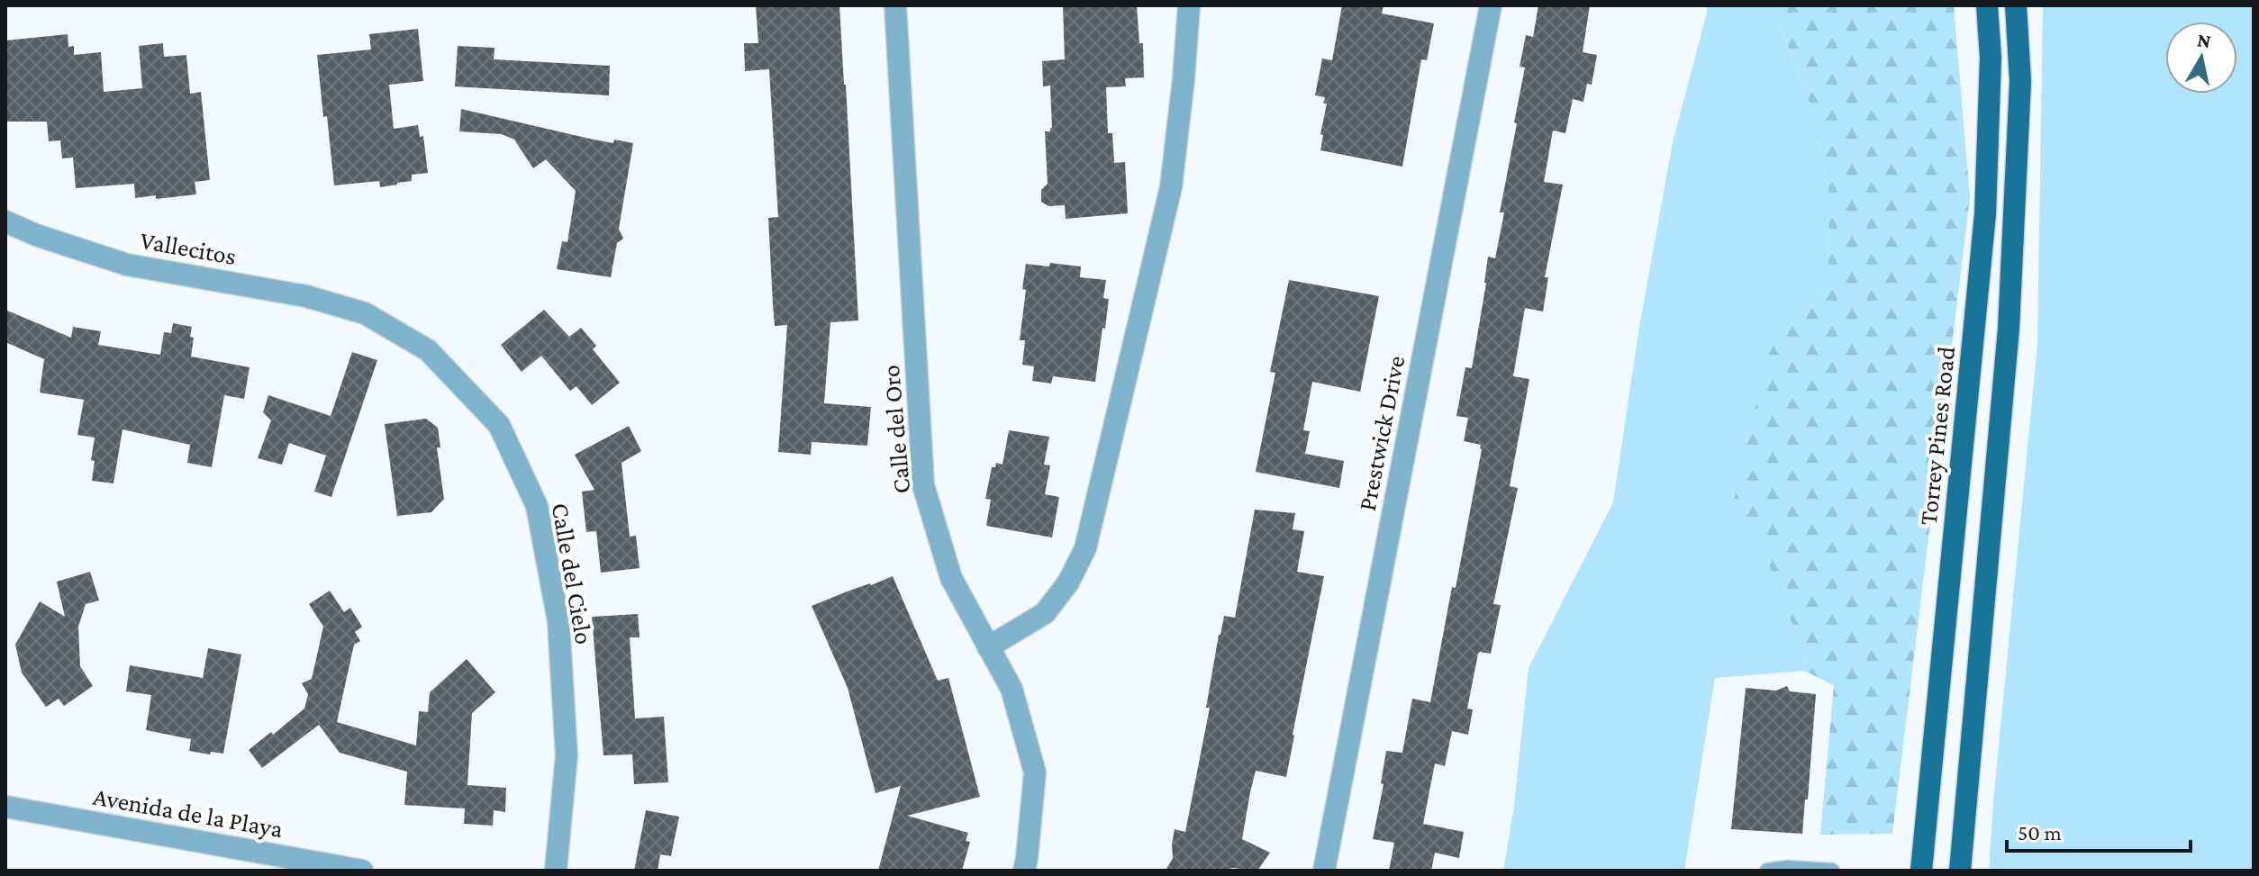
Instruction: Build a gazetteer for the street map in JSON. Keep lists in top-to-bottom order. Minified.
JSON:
{"streets":{"main road":["Torrey Pines Road"],"street":["Vallecitos","Calle del Oro","Prestwick Drive","Calle del Cielo","Avenida de la Playa"]},"crossings":[["Vallecitos","Calle del Cielo"]],"scale_bar":"50 m","north":"top"}
